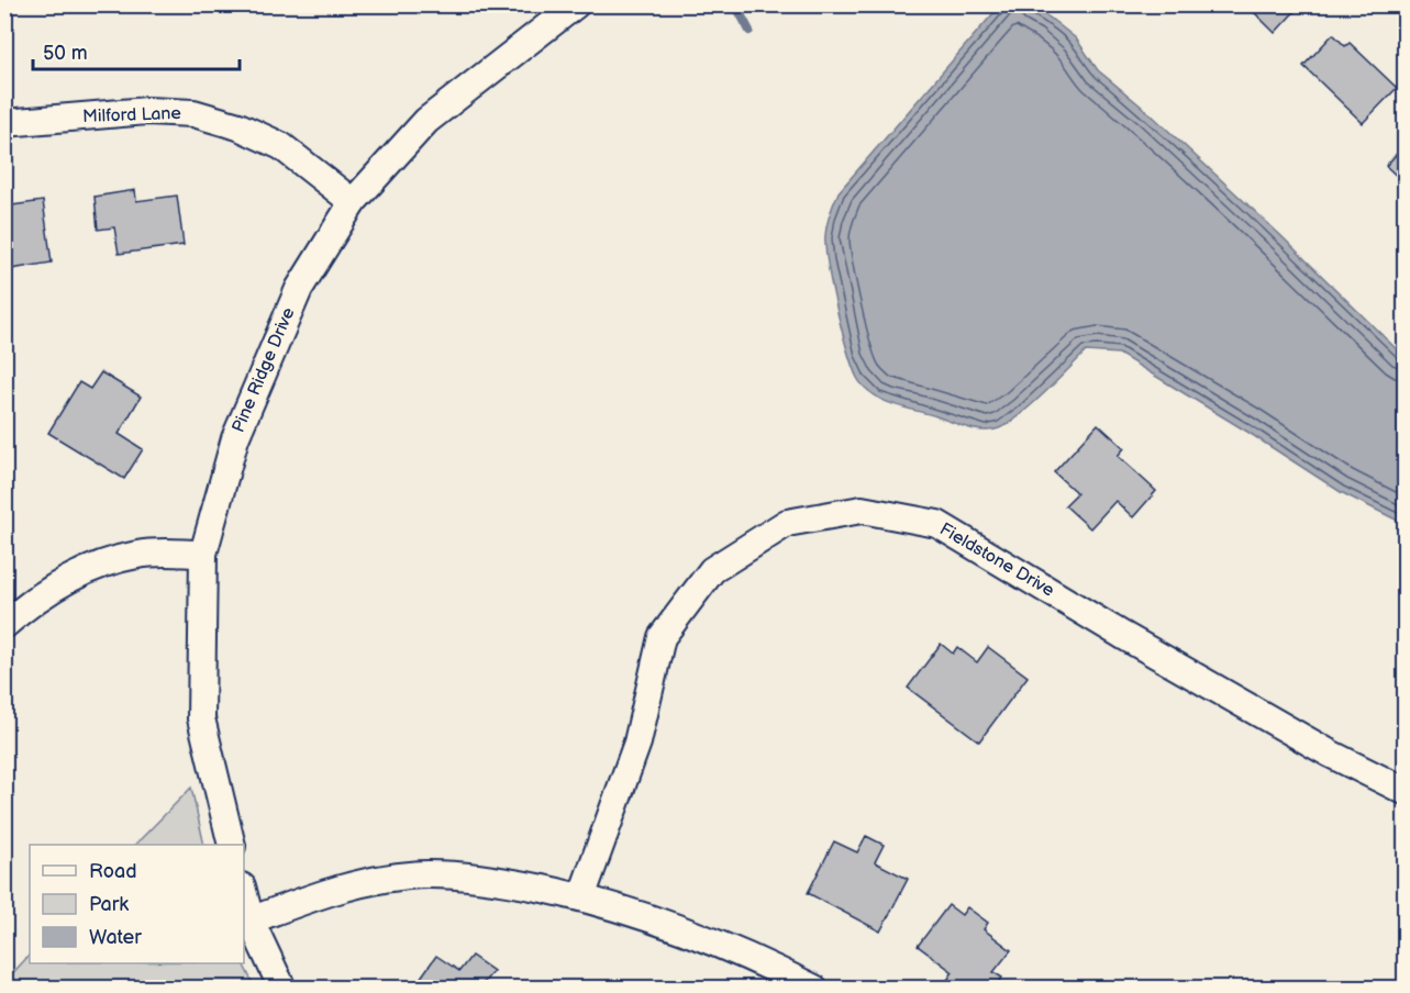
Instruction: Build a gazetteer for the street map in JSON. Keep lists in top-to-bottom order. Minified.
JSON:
{"streets":{"street":["Milford Lane","Pine Ridge Drive","Fieldstone Drive"]},"crossings":[["Milford Lane","Pine Ridge Drive"]],"legend":["Road","Park","Water"],"scale_bar":"50 m"}
